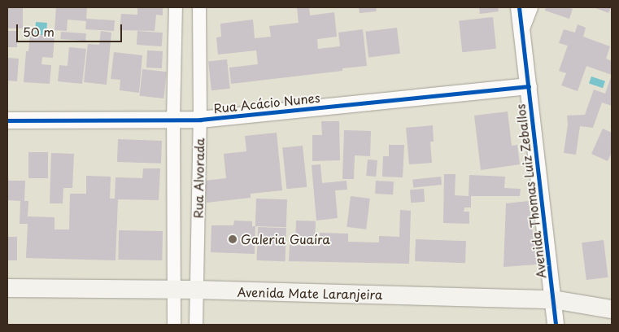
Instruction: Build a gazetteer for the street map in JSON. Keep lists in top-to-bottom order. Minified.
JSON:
{"streets":{"main road":["Avenida Mate Laranjeira"],"street":["Rua Acácio Nunes","Rua Alvorada","Avenida Thomas Luiz Zeballos"]},"crossings":[["Rua Acácio Nunes","Rua Alvorada"],["Rua Acácio Nunes","Avenida Thomas Luiz Zeballos"],["Rua Alvorada","Avenida Mate Laranjeira"],["Avenida Thomas Luiz Zeballos","Avenida Mate Laranjeira"]],"places":["Galeria Guaíra"],"scale_bar":"50 m"}
